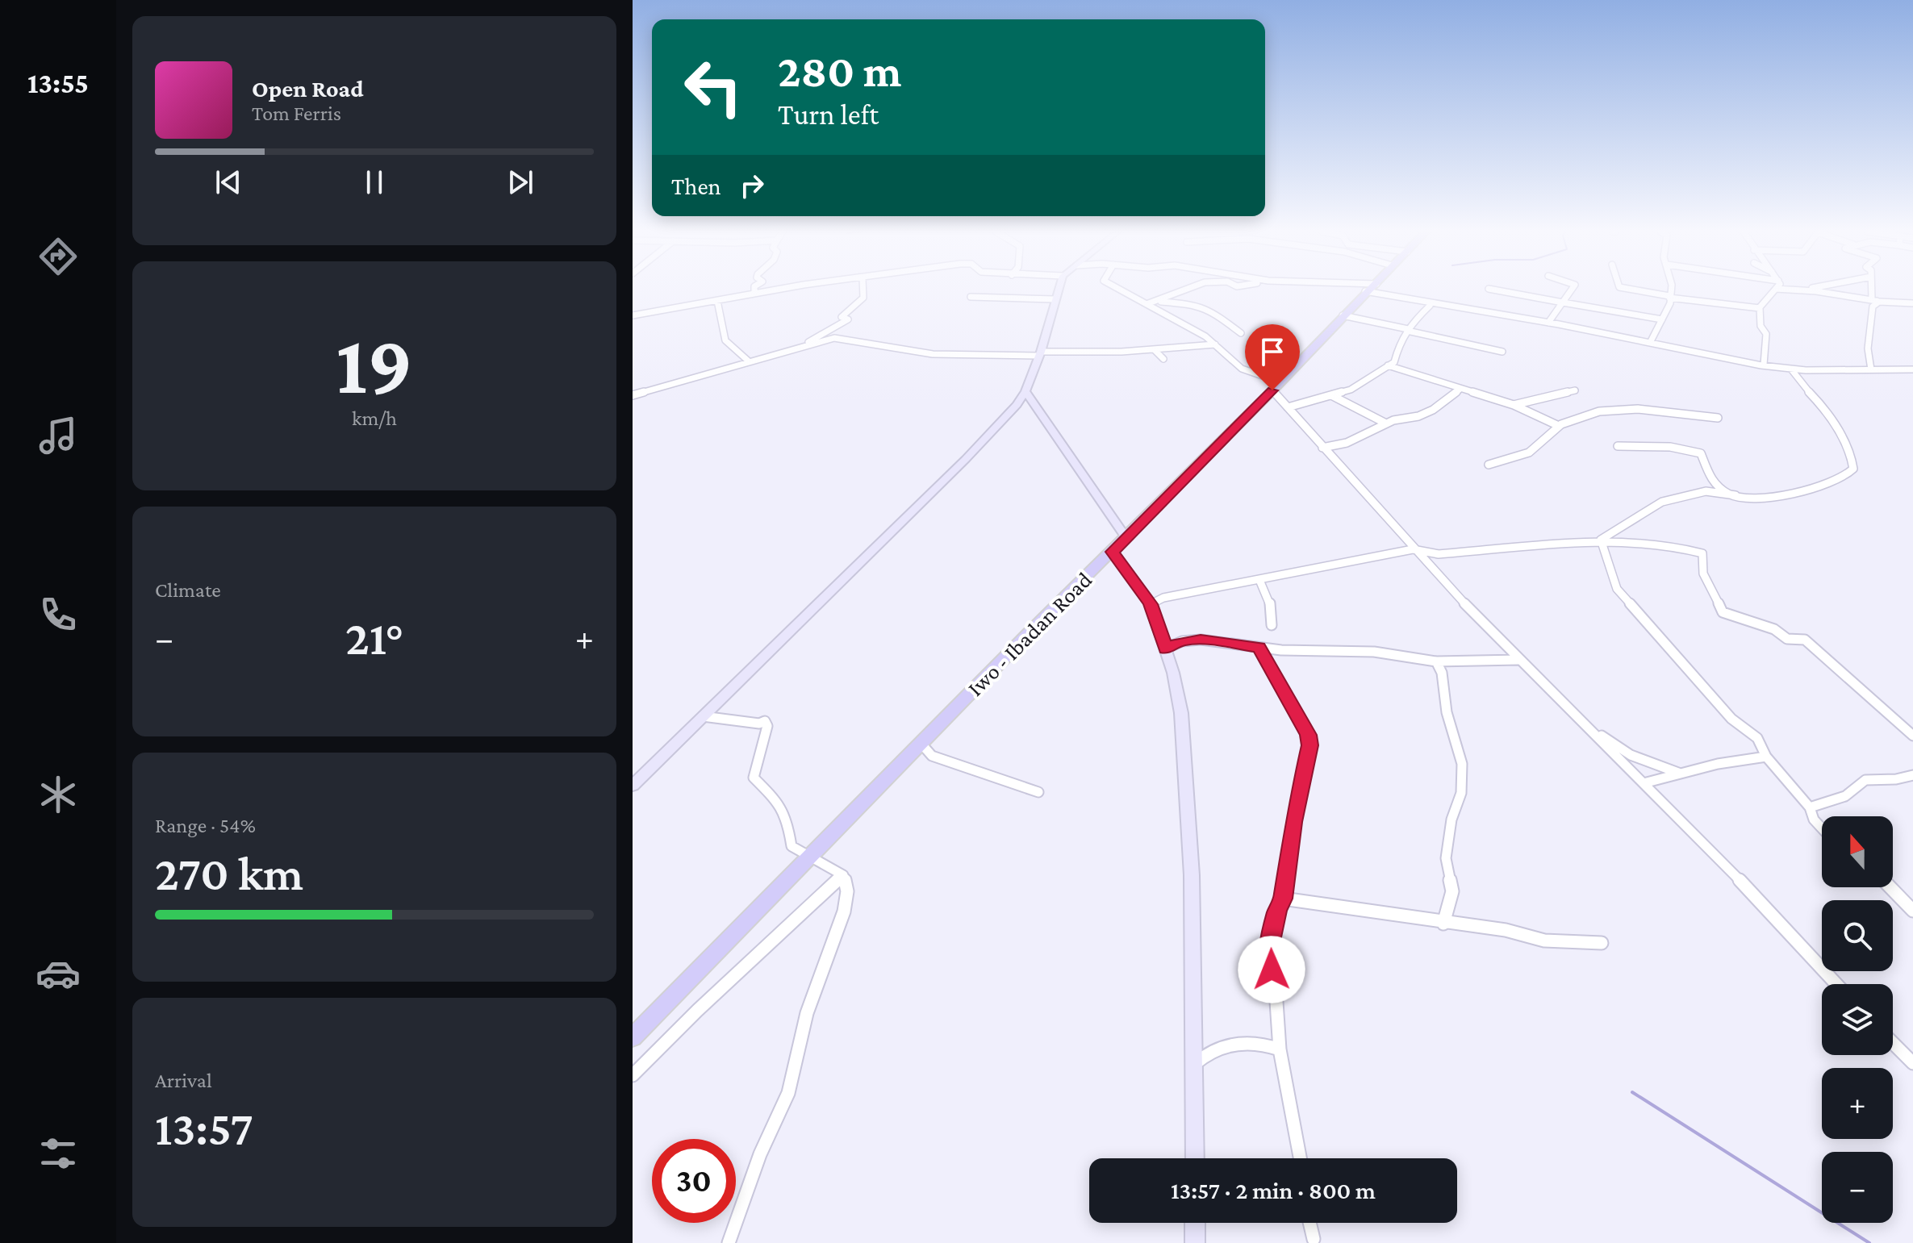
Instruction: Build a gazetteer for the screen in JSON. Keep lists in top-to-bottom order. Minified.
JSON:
{"streets":{"main road":["Iwo - Ibadan Road"]},"north":"top","page":{"tabs":"13:55","turn":["280 m","Turn left"],"song":["Open Road","Tom Ferris"],"then":"Then","tile":[["19","km/h"],"Climate",["Range · 54%","270 km"],["Arrival","13:57"]],"heat":["−","21°","+"],"map_buttons":["+","−"],"limit":"30","trip":"13:57 · 2 min · 800 m"}}
